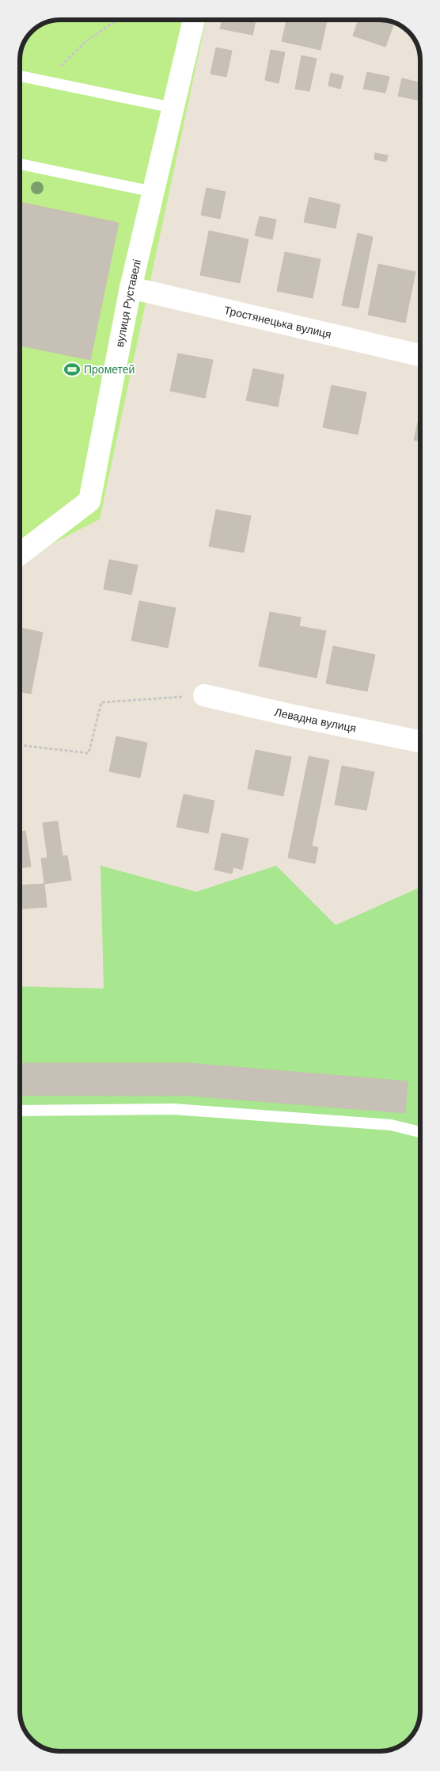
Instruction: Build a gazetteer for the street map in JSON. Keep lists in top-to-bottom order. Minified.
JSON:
{"streets":{"street":["вулиця Руставелі","Тростянецька вулиця","Левадна вулиця"]},"crossings":[["вулиця Руставелі","Тростянецька вулиця"]],"places":{"sports":["Прометей"]}}
